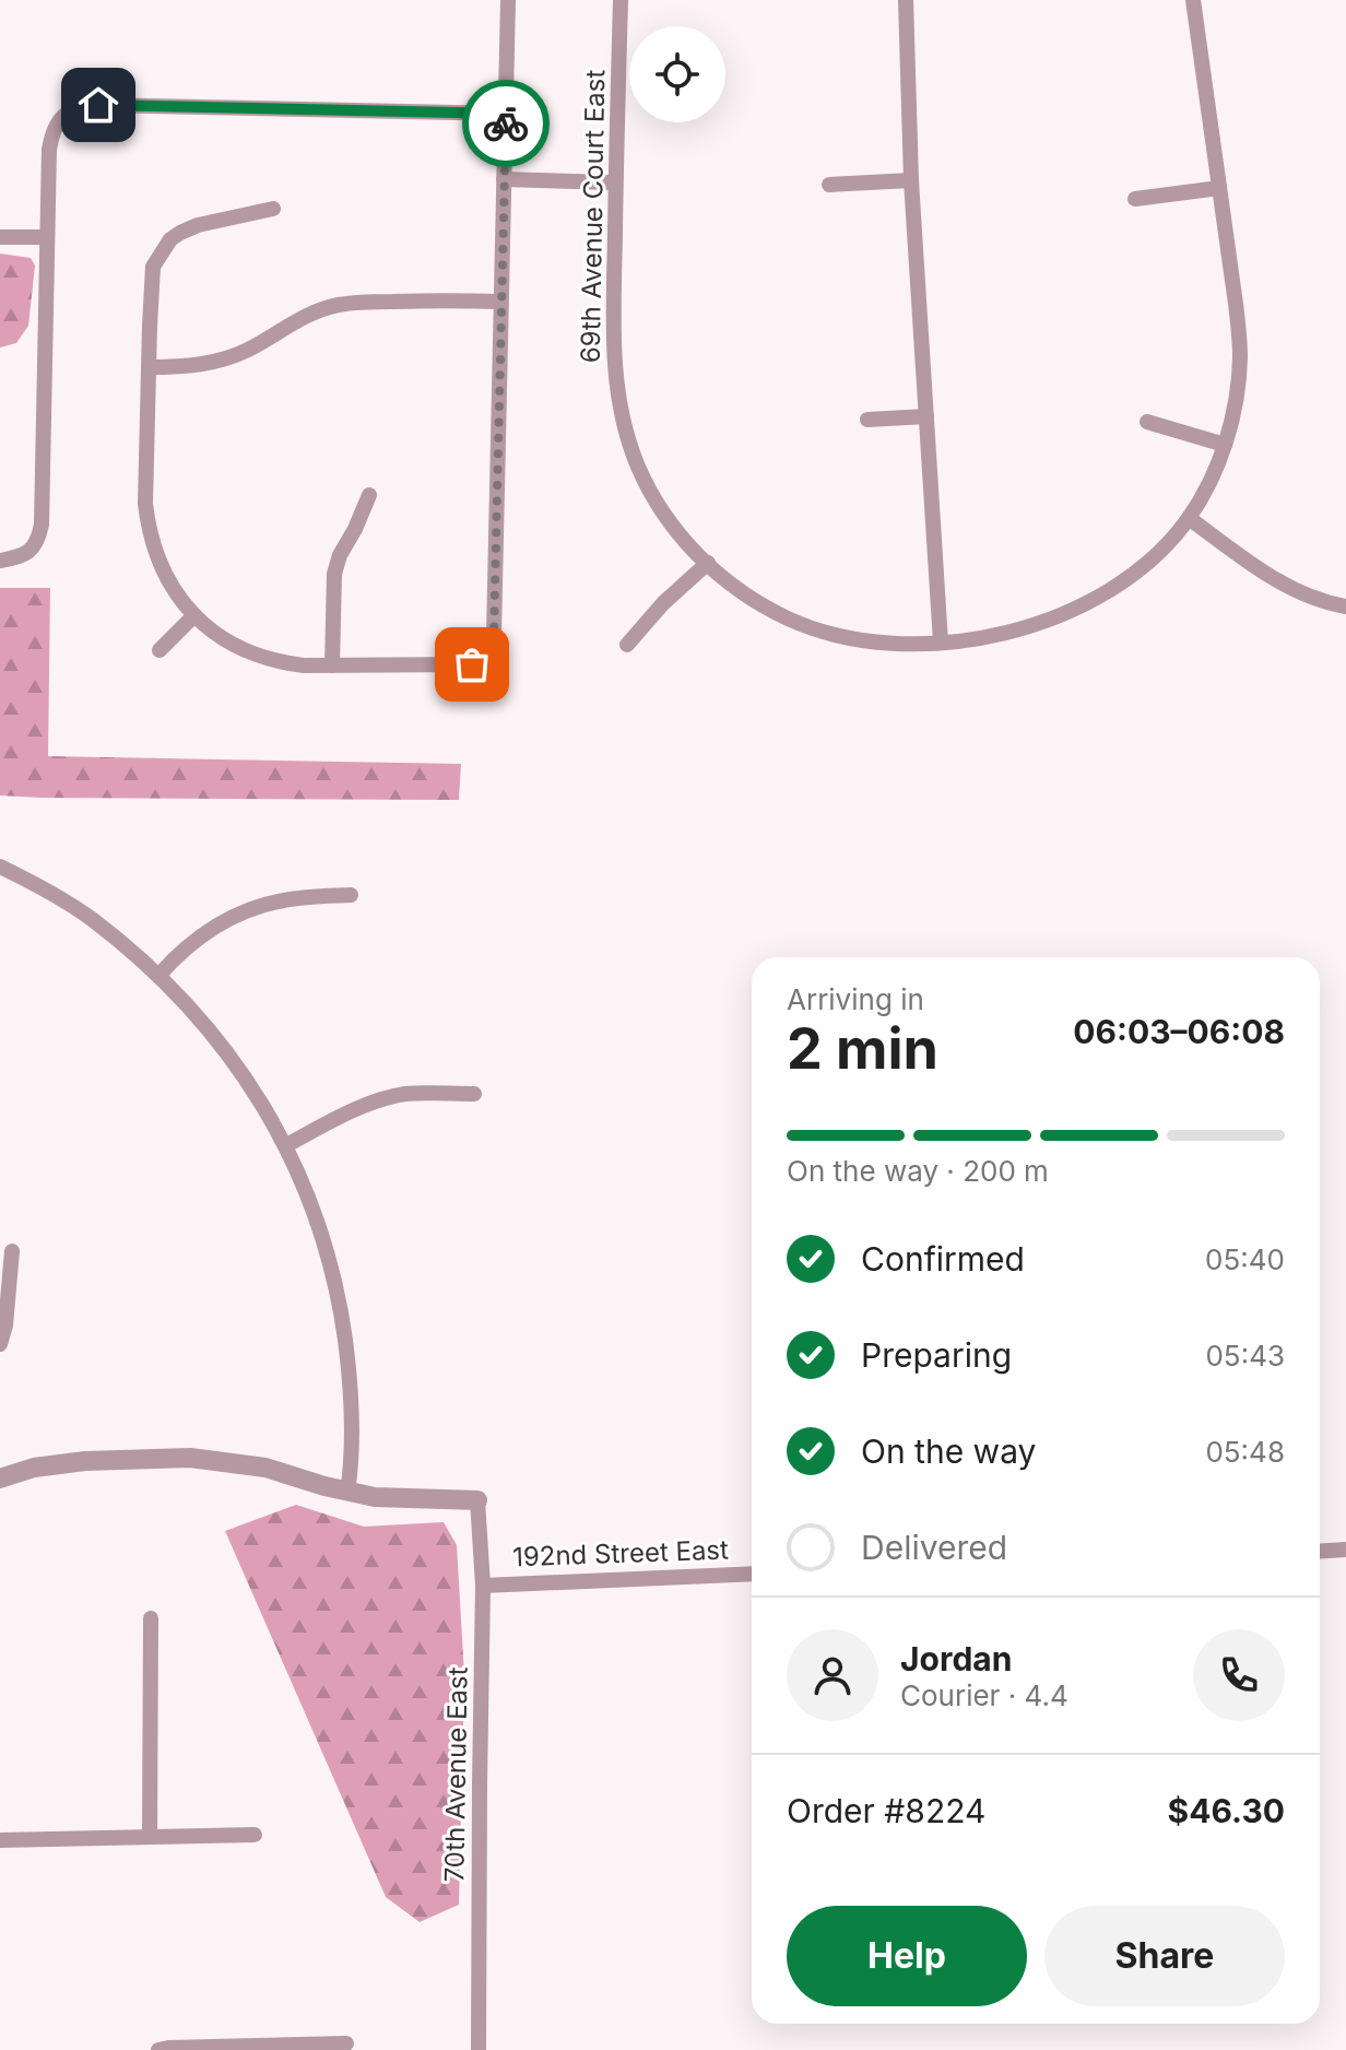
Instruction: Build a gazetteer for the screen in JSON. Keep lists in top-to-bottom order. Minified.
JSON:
{"streets":{"street":["69th Avenue Court East","192nd Street East","70th Avenue East"]},"crossings":[["192nd Street East","70th Avenue East"]],"page":{"heading":["2 min","Arriving in","06:03–06:08"],"panel":["Jordan","Courier · 4.4","Order #8224","$46.30"],"bar":"On the way · 200 m","list":[["Confirmed","05:40"],["Preparing","05:43"],["On the way","05:48"],"Delivered"],"buttons":["Help","Share"]}}
